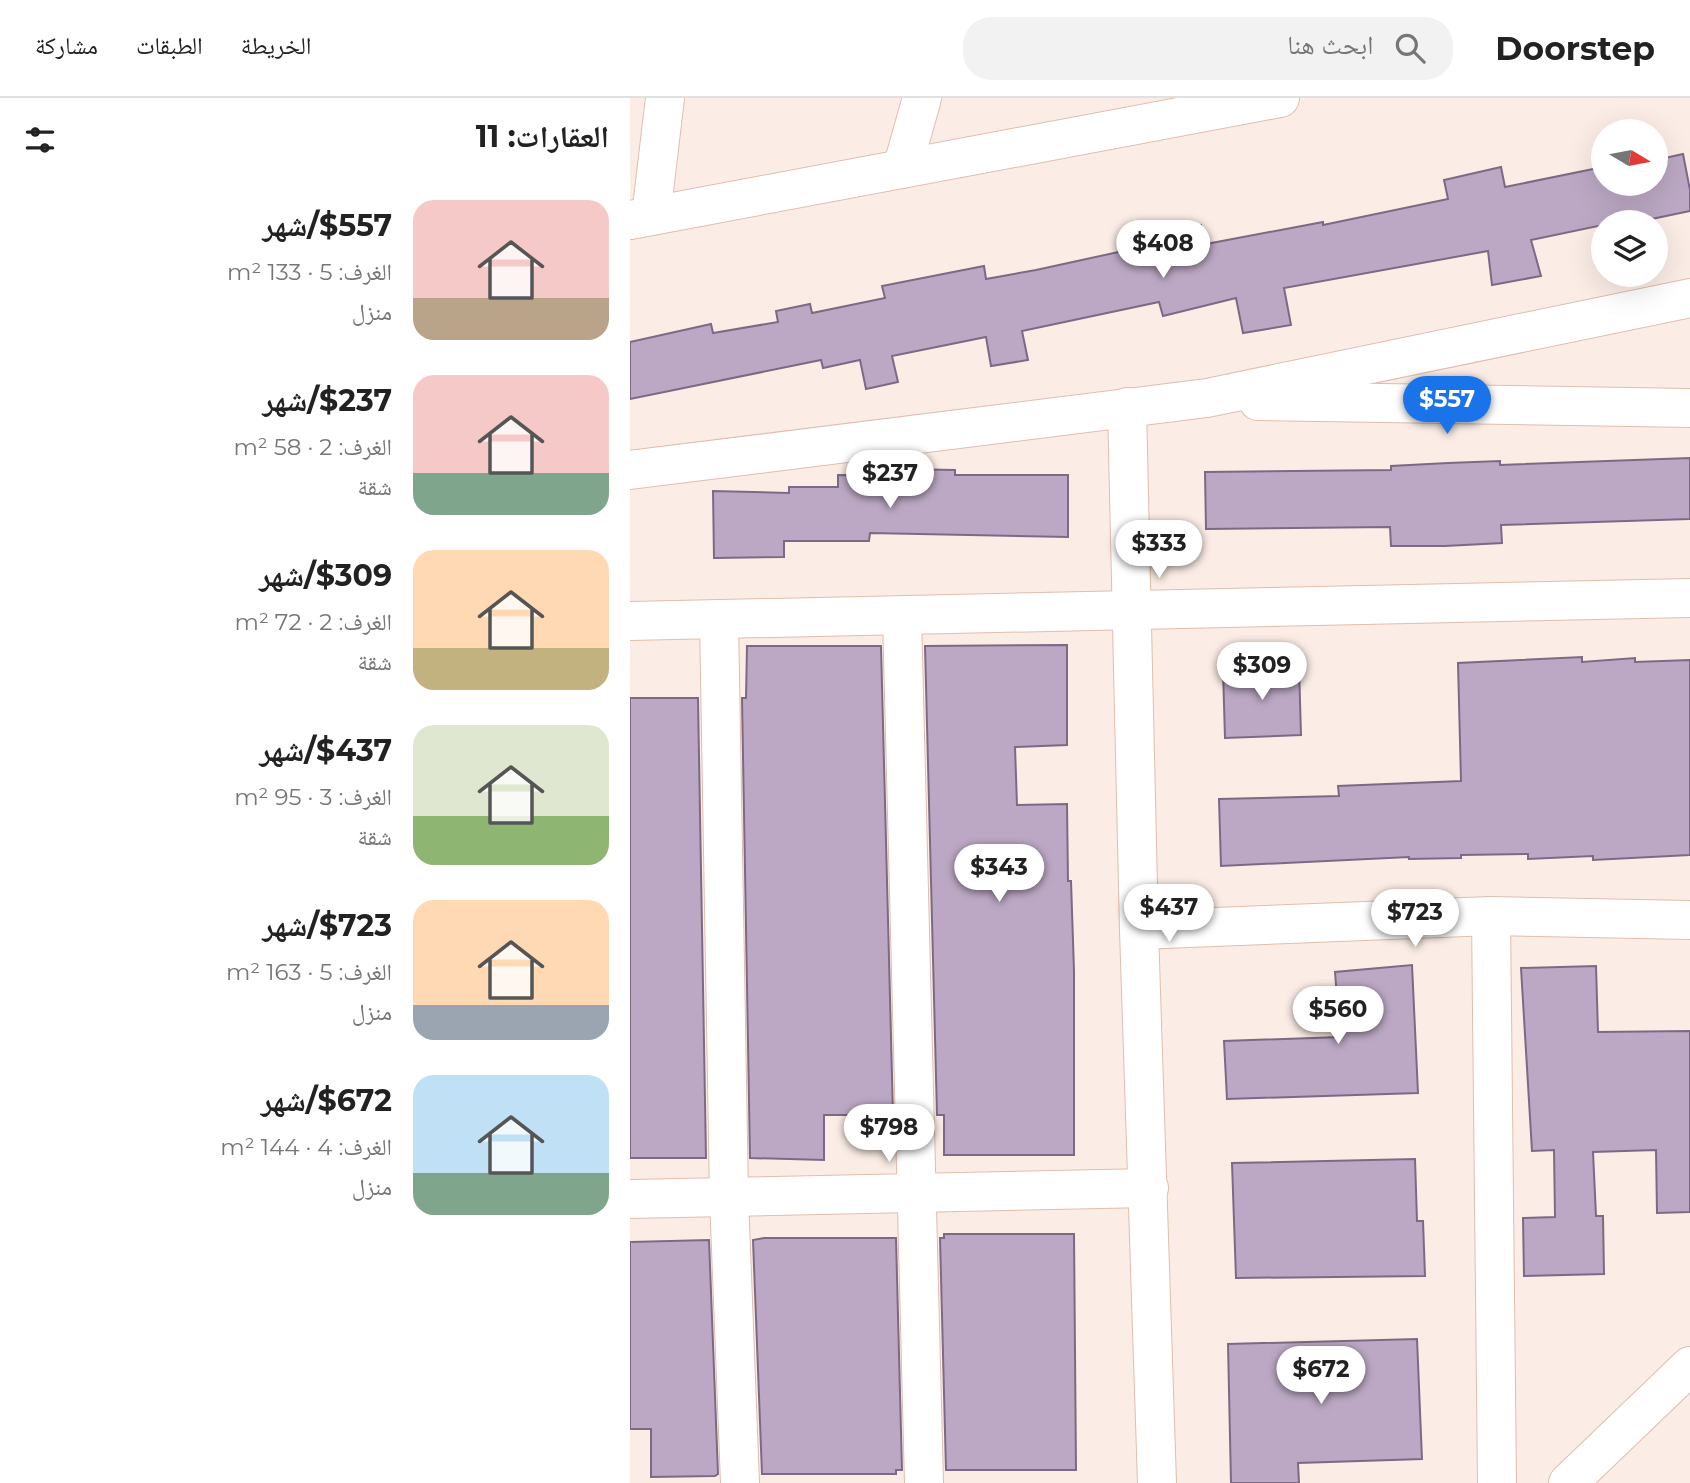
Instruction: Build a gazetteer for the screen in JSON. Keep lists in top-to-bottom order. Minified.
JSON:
{"north":"right","page":{"header":"Doorstep","search":"ابحث هنا","nav":["الخريطة","الطبقات","مشاركة"],"heading":"العقارات: 11","list":[{"name":"$557/شهر","note":"الغرف: 5 · 133 m² · منزل"},{"name":"$237/شهر","note":"الغرف: 2 · 58 m² · شقة"},{"name":"$309/شهر","note":"الغرف: 2 · 72 m² · شقة"},{"name":"$437/شهر","note":"الغرف: 3 · 95 m² · شقة"},{"name":"$723/شهر","note":"الغرف: 5 · 163 m² · منزل"},{"name":"$672/شهر","note":"الغرف: 4 · 144 m² · منزل"}],"price":["$408","$557","$237","$333","$309","$343","$437","$723","$560","$798","$672"]}}
